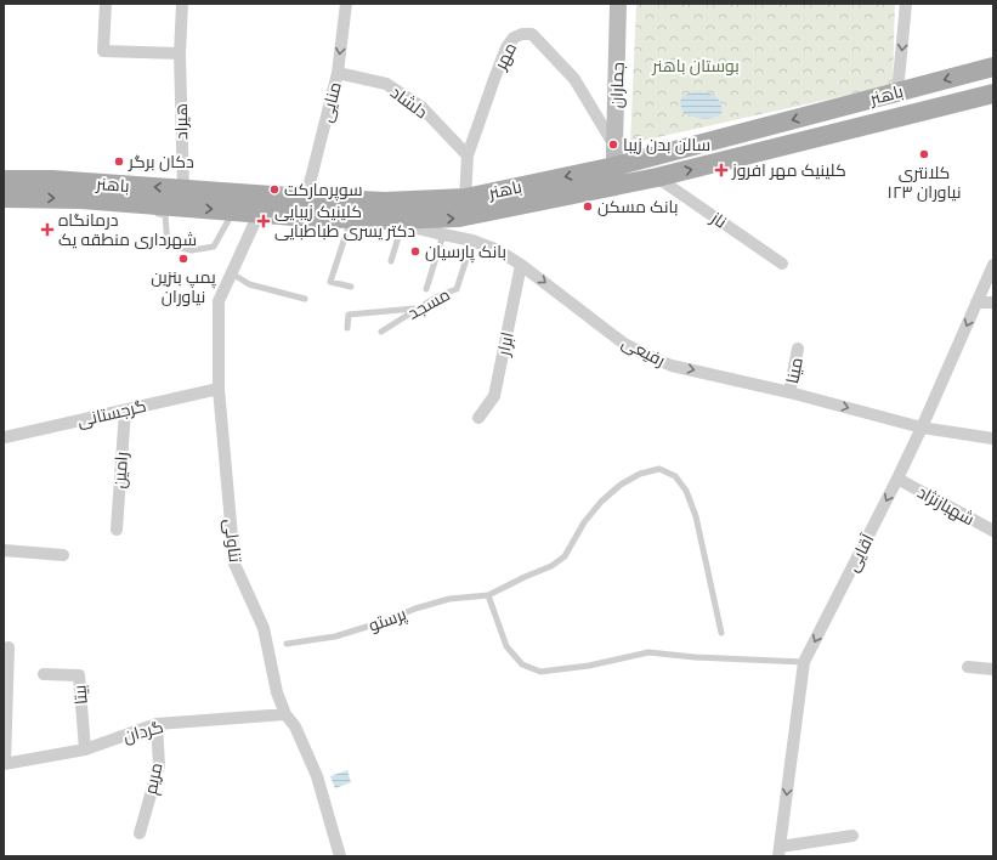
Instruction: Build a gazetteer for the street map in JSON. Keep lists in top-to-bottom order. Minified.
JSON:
{"streets":{"main road":["جماران","باهنر"],"street":["مهر","منایی","دلشاد","هیراد","ناز","ابرار","رفیعی","مینا","گرجستانی","رامین","شهبازنژاد","تناولی","آقایی","بیتا","گردان","مریم"],"lane":["مسجد","پرستو"]},"crossings":[["مهر","جماران"],["مهر","باهنر"],["مهر","دلشاد"],["جماران","باهنر"],["باهنر","منایی"],["باهنر","هیراد"],["باهنر","ناز"],["باهنر","رفیعی"],["باهنر","تناولی"],["منایی","دلشاد"],["مسجد","رفیعی"],["ابرار","رفیعی"],["رفیعی","مینا"],["رفیعی","آقایی"],["گرجستانی","رامین"],["گرجستانی","تناولی"],["شهبازنژاد","آقایی"],["تناولی","گردان"],["بیتا","گردان"],["گردان","مریم"]],"one_way":["منایی","رفیعی","آقایی"],"parks":["بوستان باهنر"],"places":{"other":["سالن بدن زیبا","کلانتری ۱۲۳ نیاوران","دکان برگر","سوپرمارکت","بانک مسکن","بانک پارسیان","پمپ بنزین نیاوران"],"health":["کلینیک مهر افروز","کلینیک زیبایی دکتر یسری طباطبایی","درمانگاه شهرداری منطقه یک"]}}
